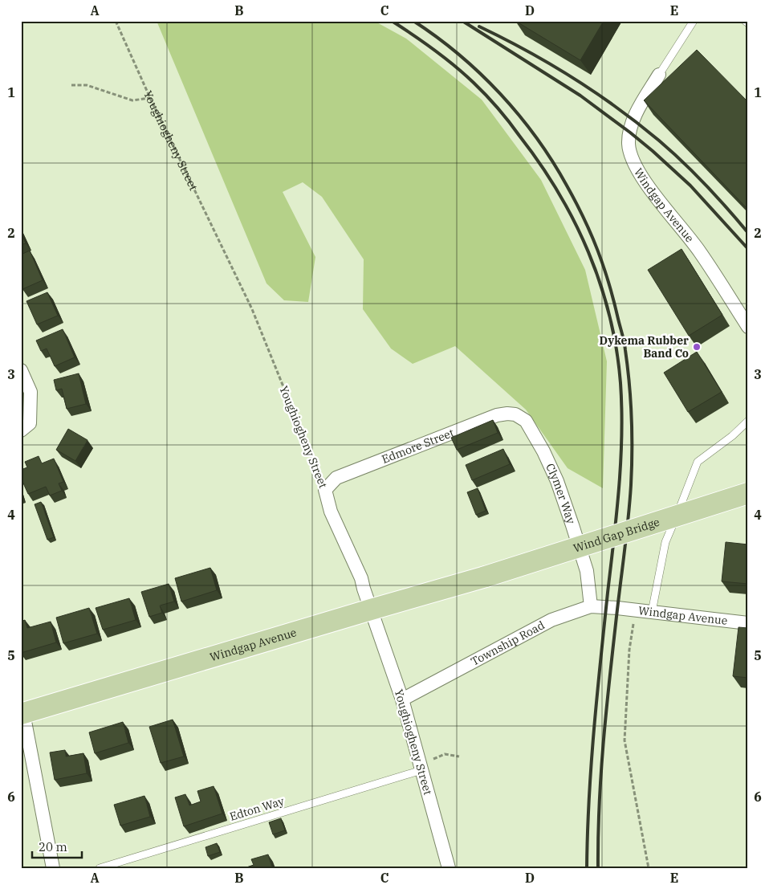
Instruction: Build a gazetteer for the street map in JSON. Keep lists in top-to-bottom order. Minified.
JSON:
{"streets":{"main road":["Windgap Avenue","Wind Gap Bridge"],"street":["Youghiogheny Street","Edmore Street","Clymer Way","Township Road"],"lane":["Edton Way"]},"crossings":[["Youghiogheny Street","Windgap Avenue"],["Youghiogheny Street","Edmore Street"],["Youghiogheny Street","Township Road"],["Youghiogheny Street","Edton Way"],["Windgap Avenue","Wind Gap Bridge"],["Windgap Avenue","Township Road"],["Edmore Street","Clymer Way"],["Clymer Way","Township Road"]],"places":["Dykema Rubber Band Co"],"scale_bar":"20 m","grid":{"columns":["A","B","C","D","E"],"rows":["1","2","3","4","5","6"]}}
